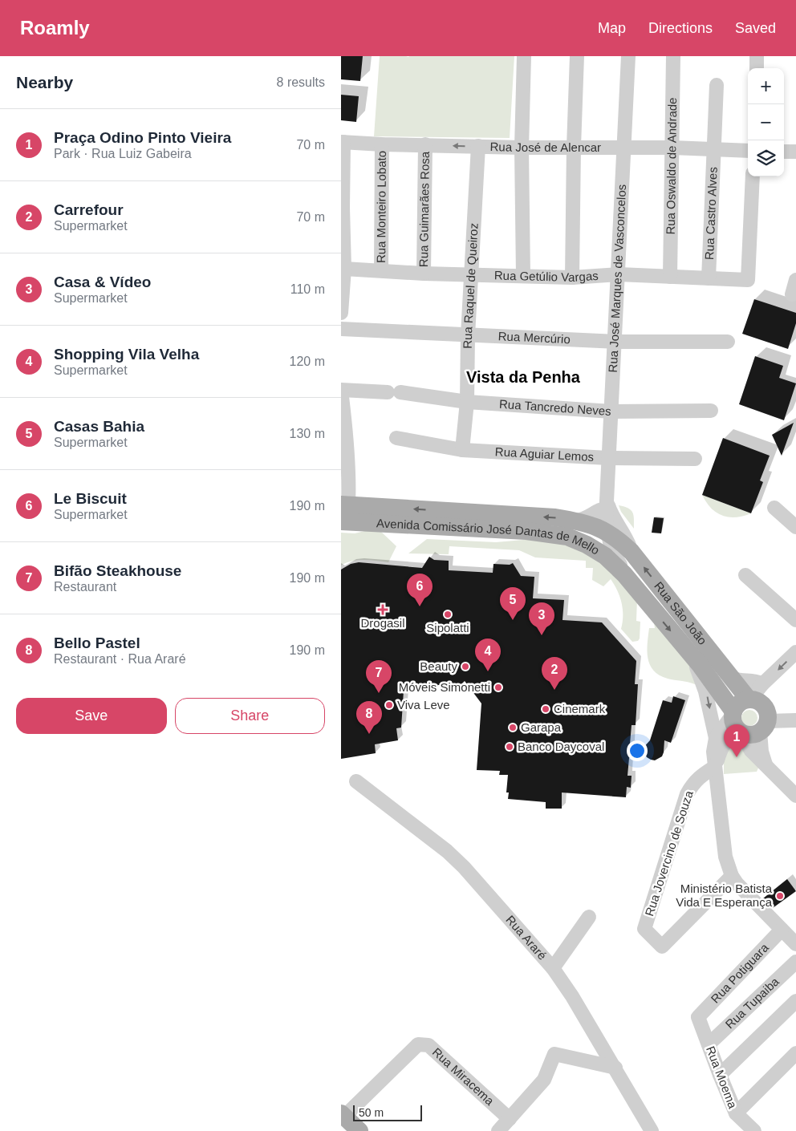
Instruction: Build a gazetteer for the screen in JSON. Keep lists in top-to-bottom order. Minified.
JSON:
{"streets":{"main road":["Avenida Comissário José Dantas de Mello","Rua São João"],"street":["Rua José de Alencar","Rua Oswaldo de Andrade","Rua Monteiro Lobato","Rua Guimarães Rosa","Rua Castro Alves","Rua Getúlio Vargas","Rua José Marques de Vasconcelos","Rua Raquel de Queiroz","Rua Mercúrio","Rua Tancredo Neves","Rua Aguiar Lemos","Rua Jovercino de Souza","Rua Araré","Rua Potiguara","Rua Tupaiba","Rua Miracema","Rua Moema"]},"crossings":[["Rua José de Alencar","Rua Oswaldo de Andrade"],["Rua José de Alencar","Rua Monteiro Lobato"],["Rua José de Alencar","Rua Guimarães Rosa"],["Rua José de Alencar","Rua Castro Alves"],["Rua José de Alencar","Rua José Marques de Vasconcelos"],["Rua José de Alencar","Rua Raquel de Queiroz"],["Rua Oswaldo de Andrade","Rua Getúlio Vargas"],["Rua Monteiro Lobato","Rua Getúlio Vargas"],["Rua Guimarães Rosa","Rua Getúlio Vargas"],["Rua Castro Alves","Rua Getúlio Vargas"],["Rua Getúlio Vargas","Rua José Marques de Vasconcelos"],["Rua Getúlio Vargas","Rua Raquel de Queiroz"],["Rua José Marques de Vasconcelos","Rua Mercúrio"],["Rua José Marques de Vasconcelos","Rua Tancredo Neves"],["Rua José Marques de Vasconcelos","Rua Aguiar Lemos"],["Rua José Marques de Vasconcelos","Avenida Comissário José Dantas de Mello"],["Rua José Marques de Vasconcelos","Rua São João"],["Rua Raquel de Queiroz","Rua Mercúrio"],["Rua Raquel de Queiroz","Rua Tancredo Neves"],["Rua Raquel de Queiroz","Rua Aguiar Lemos"],["Avenida Comissário José Dantas de Mello","Rua São João"],["Rua Potiguara","Rua Moema"],["Rua Tupaiba","Rua Moema"]],"districts":["Vista da Penha"],"places":{"health":["Drogasil"],"other":["Sipolatti","Beauty","Móveis Simonetti","Viva Leve","Cinemark","Garapa","Banco Daycoval","Ministério Batista Vida E Esperança"]},"scale_bar":"50 m","page":{"header":"Roamly","nav":["Map","Directions","Saved"],"heading":["Nearby","8 results"],"map_buttons":["+","−"],"list":[{"mark":"1","name":"Praça Odino Pinto Vieira","note":"Park · Rua Luiz Gabeira","value":"70 m"},{"mark":"2","name":"Carrefour","note":"Supermarket","value":"70 m"},{"mark":"3","name":"Casa & Vídeo","note":"Supermarket","value":"110 m"},{"mark":"4","name":"Shopping Vila Velha","note":"Supermarket","value":"120 m"},{"mark":"5","name":"Casas Bahia","note":"Supermarket","value":"130 m"},{"mark":"6","name":"Le Biscuit","note":"Supermarket","value":"190 m"},{"mark":"7","name":"Bifão Steakhouse","note":"Restaurant","value":"190 m"},{"mark":"8","name":"Bello Pastel","note":"Restaurant · Rua Araré","value":"190 m"}],"pins":["6","5","3","4","2","7","8","1"],"buttons":["Save","Share"],"scale":"50 m"}}
